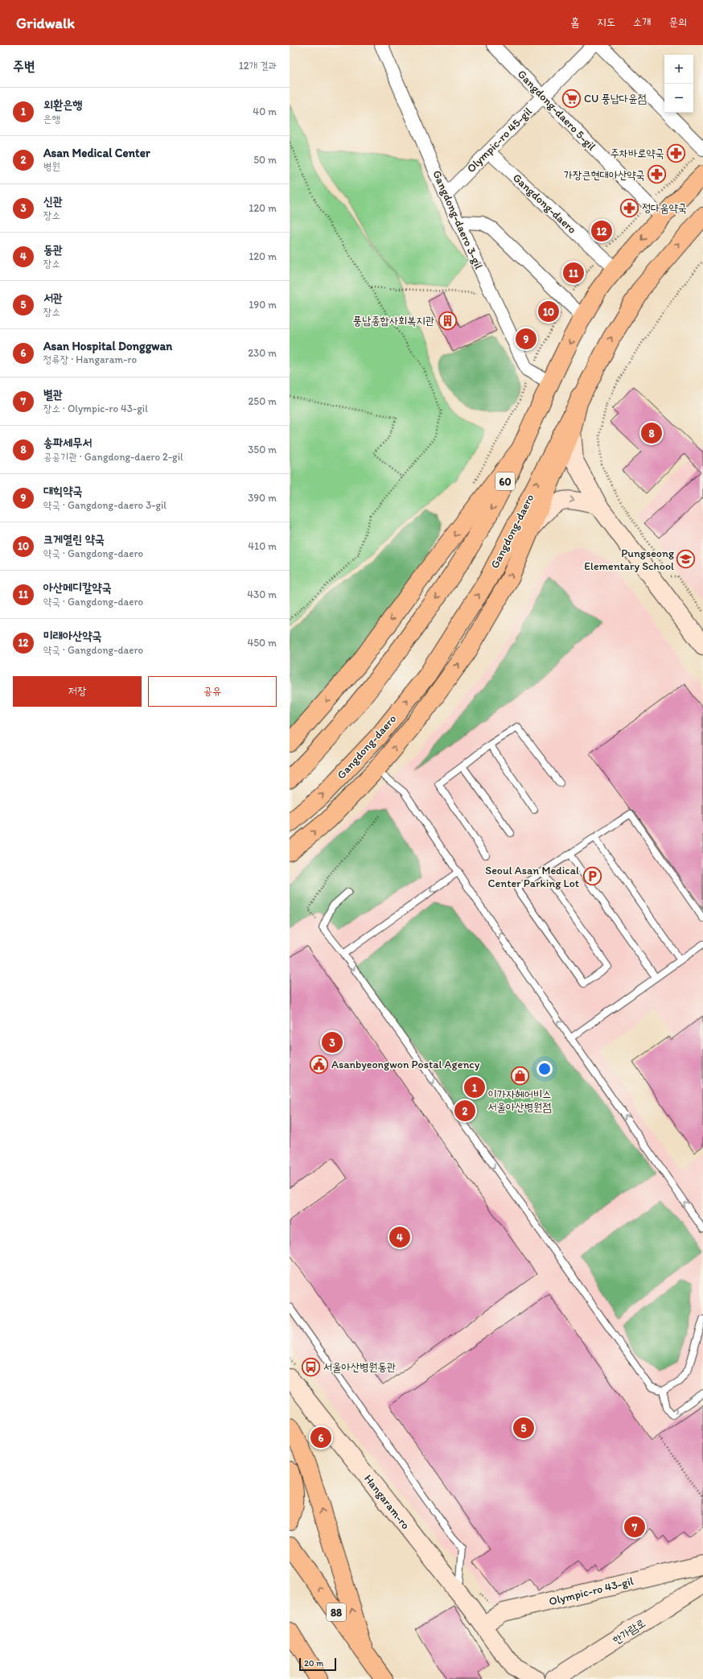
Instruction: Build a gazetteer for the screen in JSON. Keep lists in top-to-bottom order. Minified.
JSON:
{"streets":{"main road":["Gangdong-daero","60","88"],"street":["Gangdong-daero 5-gil","Olympic-ro 45-gil","Gangdong-daero 3-gil","Hangaram-ro","Olympic-ro 43-gil","한가람로"]},"crossings":[["Gangdong-daero 5-gil","Olympic-ro 45-gil"],["Gangdong-daero 5-gil","60"],["Olympic-ro 45-gil","Gangdong-daero"],["Olympic-ro 45-gil","Gangdong-daero 3-gil"],["Gangdong-daero","60"],["Gangdong-daero 3-gil","60"],["Hangaram-ro","Olympic-ro 43-gil"]],"one_way":["Gangdong-daero"],"places":{"supermarket":["CU 풍납다윤점"],"pharmacy":["주차바로약국","가장큰현대아산약국","정다움약국"],"building":["풍납종합사회복지관"],"school or university":["Pungseong Elementary School"],"parking":["Seoul Asan Medical Center Parking Lot"],"public building":["Asanbyeongwon Postal Agency"],"shop":["이가자헤어비스 서울아산병원점"],"bus stop":["서울아산병원동관"]},"scale_bar":"20 m","page":{"header":"Gridwalk","nav":["홈","지도","소개","문의"],"heading":["주변","12개 결과"],"map_buttons":["+","−"],"list":[{"mark":"1","name":"외환은행","note":"은행","value":"40 m"},{"mark":"2","name":"Asan Medical Center","note":"병원","value":"50 m"},{"mark":"3","name":"신관","note":"장소","value":"120 m"},{"mark":"4","name":"동관","note":"장소","value":"120 m"},{"mark":"5","name":"서관","note":"장소","value":"190 m"},{"mark":"6","name":"Asan Hospital Donggwan","note":"정류장 · Hangaram-ro","value":"230 m"},{"mark":"7","name":"별관","note":"장소 · Olympic-ro 43-gil","value":"250 m"},{"mark":"8","name":"송파세무서","note":"공공기관 · Gangdong-daero 2-gil","value":"350 m"},{"mark":"9","name":"대힉약국","note":"약국 · Gangdong-daero 3-gil","value":"390 m"},{"mark":"10","name":"크게열린 약국","note":"약국 · Gangdong-daero","value":"410 m"},{"mark":"11","name":"아산메디칼약국","note":"약국 · Gangdong-daero","value":"430 m"},{"mark":"12","name":"미래아산약국","note":"약국 · Gangdong-daero","value":"450 m"}],"pins":["12","11","10","9","8","3","1","2","4","5","6","7"],"buttons":["저장","공유"],"scale":"20 m"}}
